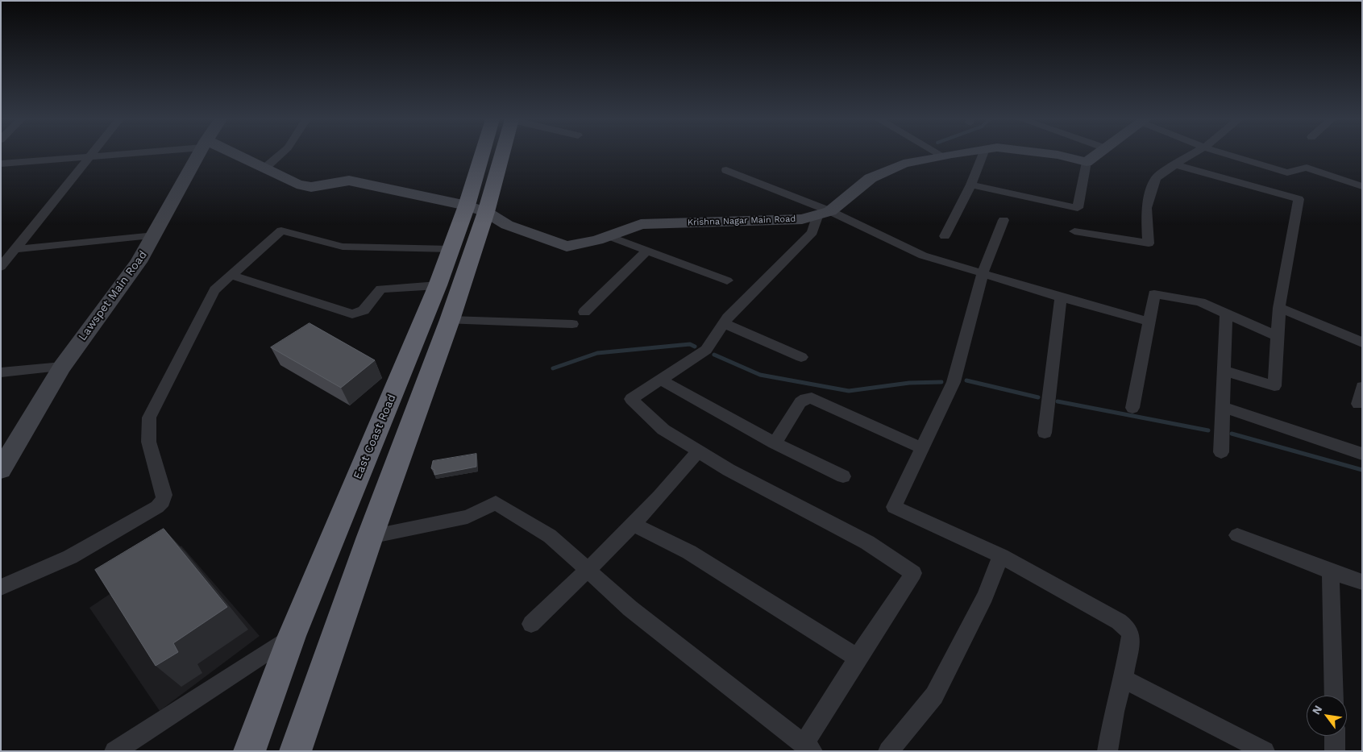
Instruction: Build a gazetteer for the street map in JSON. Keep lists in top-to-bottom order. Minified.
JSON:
{"streets":{"highway":["East Coast Road"],"street":["Krishna Nagar Main Road","Lawspet Main Road"]},"crossings":[["Krishna Nagar Main Road","East Coast Road"]],"north":"top left"}
